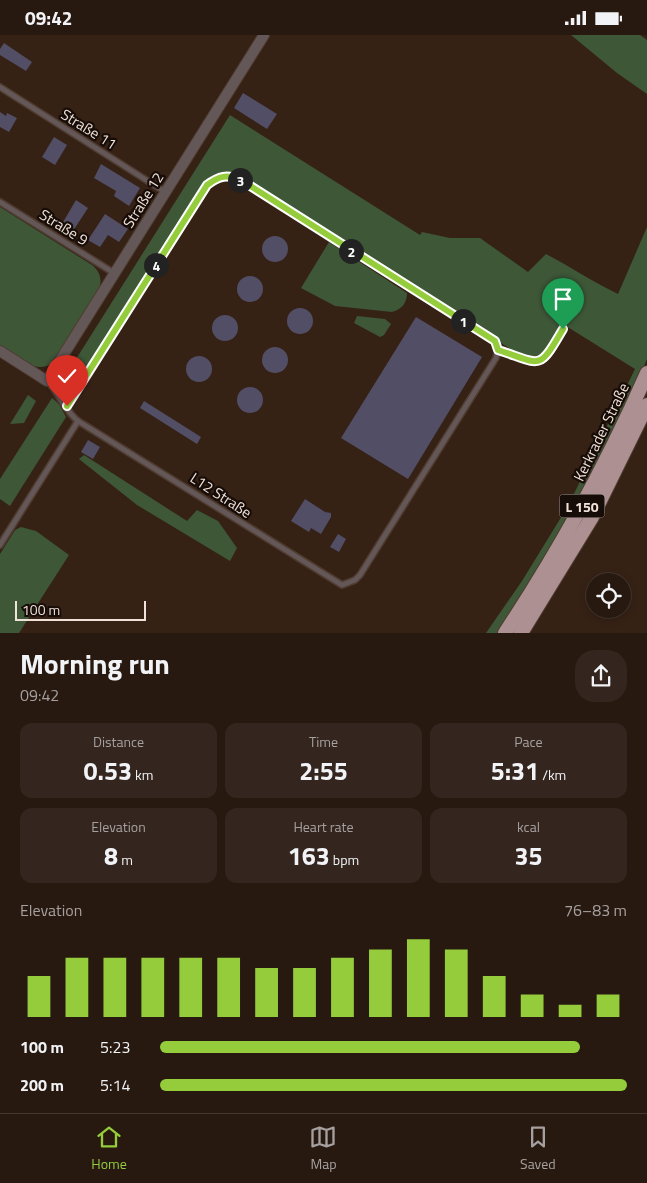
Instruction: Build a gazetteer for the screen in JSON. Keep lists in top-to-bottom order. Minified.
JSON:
{"streets":{"highway":["Kerkrader Straße","L 150"],"street":["Straße 12"],"lane":["Straße 11","Straße 9","L12 Straße"]},"crossings":[["Straße 11","Straße 12"],["Straße 12","Straße 9"]],"scale_bar":"100 m","page":{"status":"09:42","pins":["3","2","4","1"],"scale":"100 m","heading":["Morning run","09:42"],"stats":[["Distance","0.53 km"],["Time","2:55"],["Pace","5:31 /km"],["Elevation","8 m"],["Heart rate","163 bpm"],["kcal","35"]],"chart":["Elevation","76–83 m"],"list":[{"name":"100 m","note":"5:23"},{"name":"200 m","note":"5:14"}],"tabs":["Home","Map","Saved"]}}
